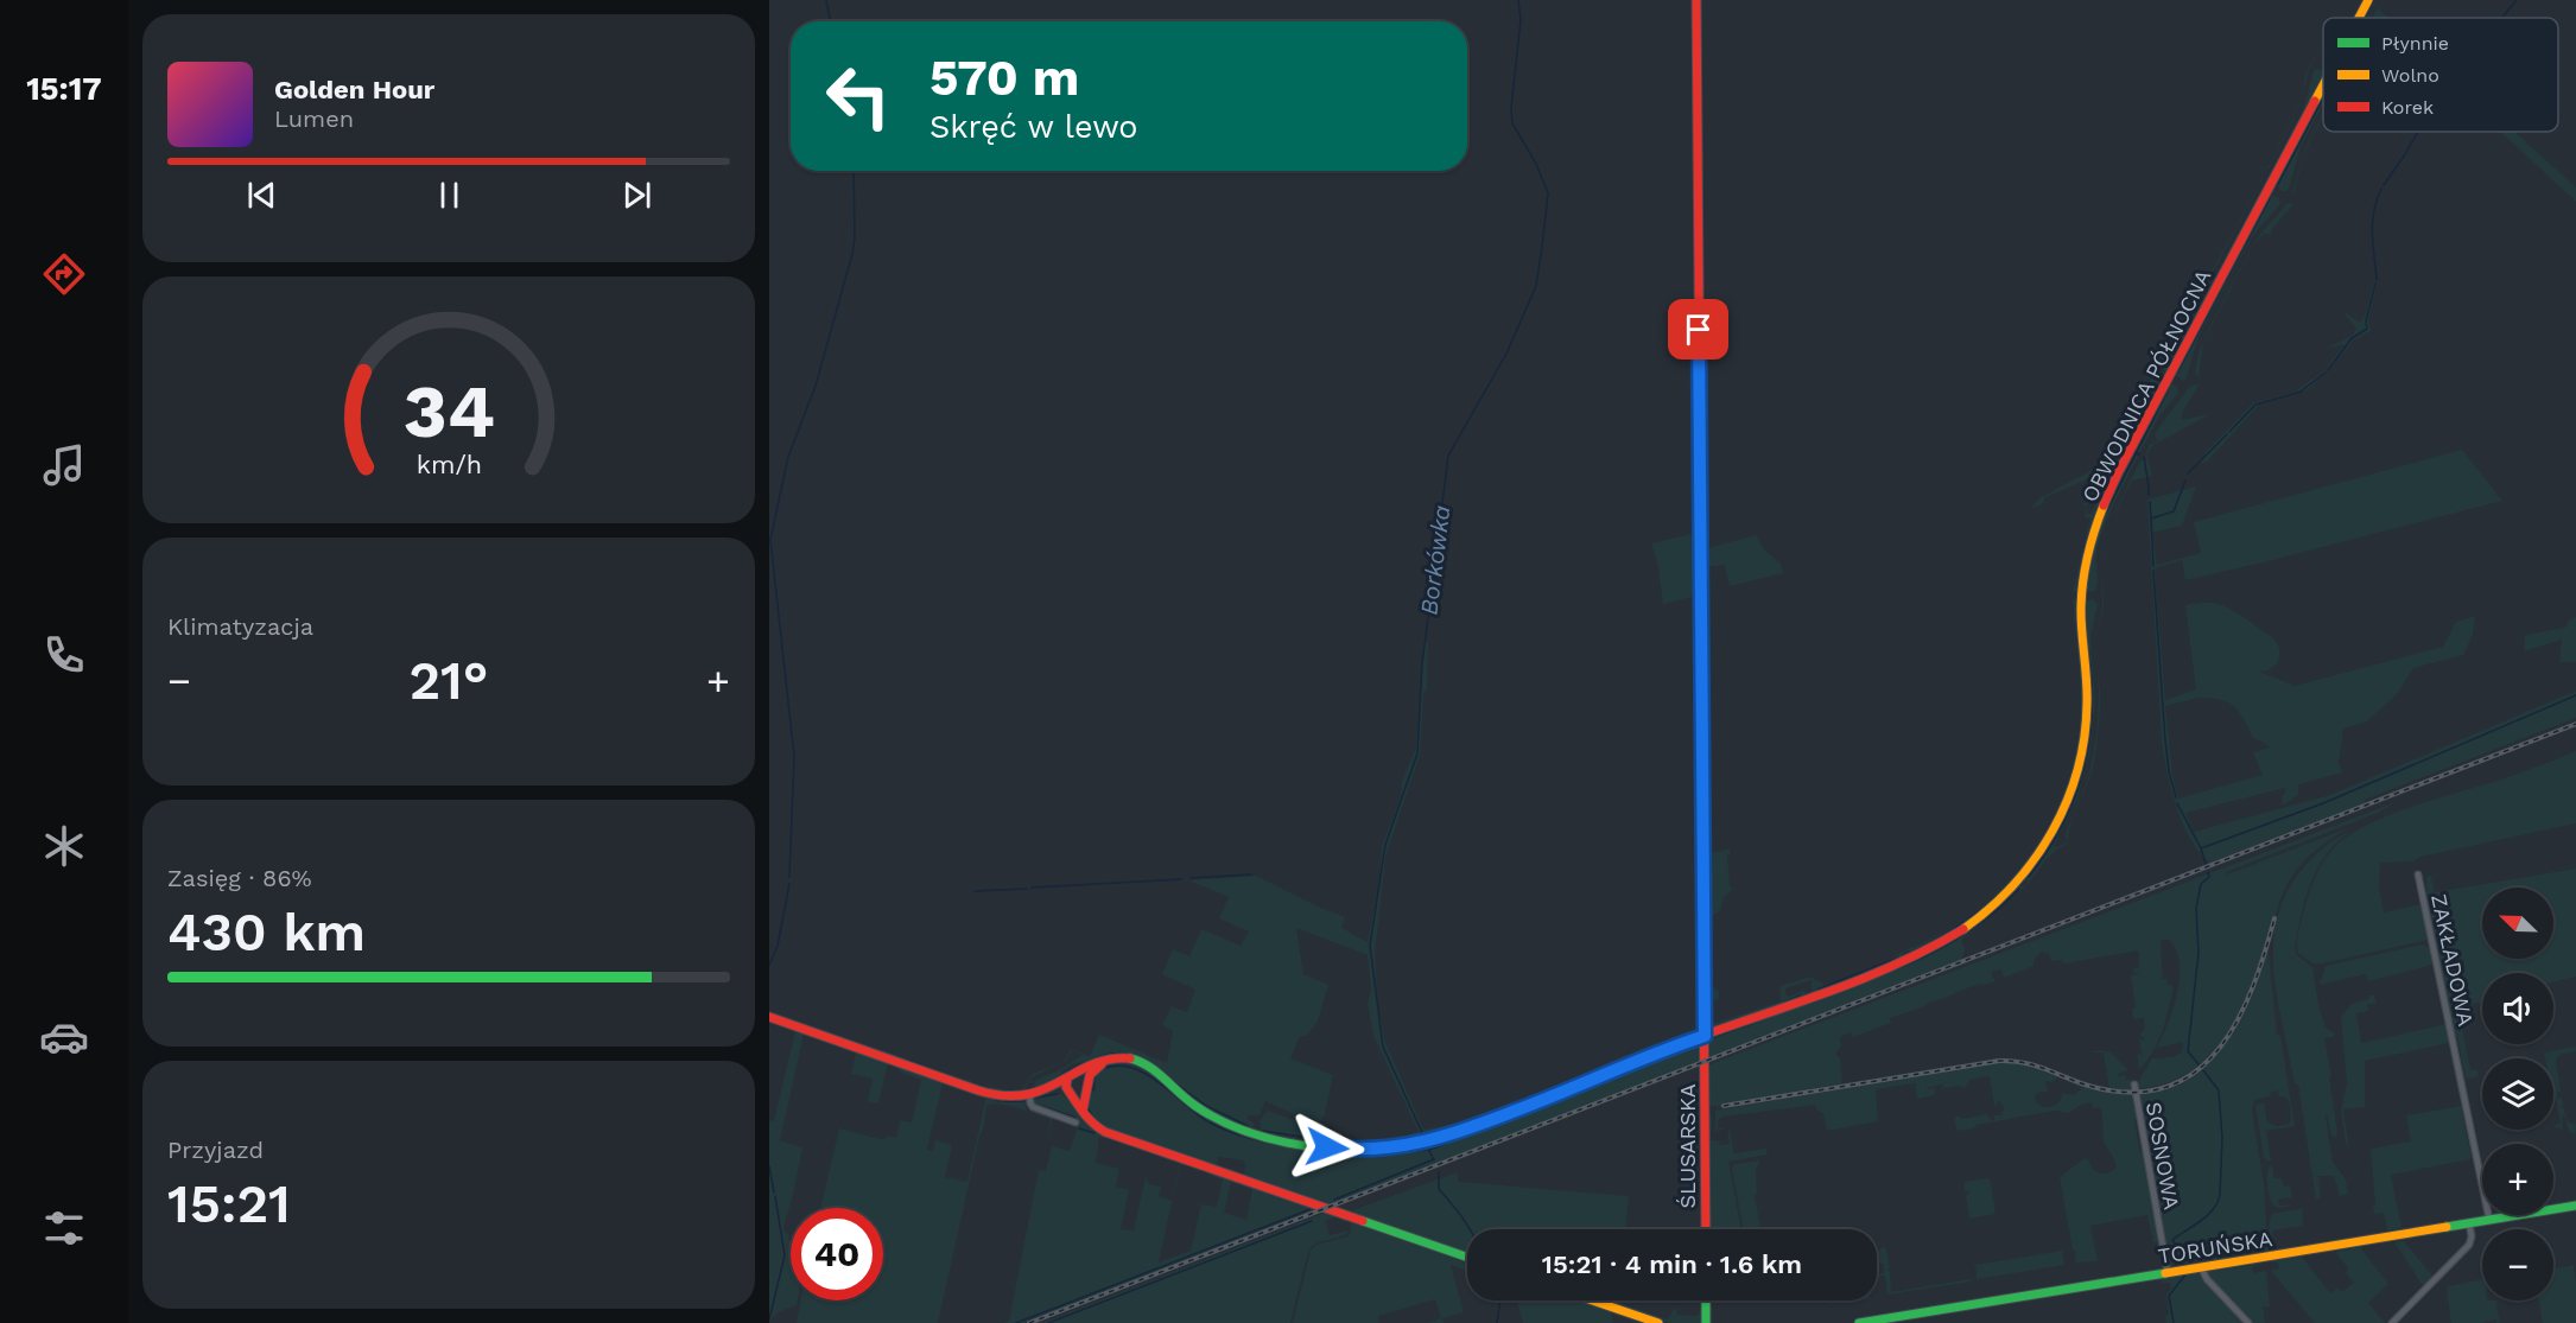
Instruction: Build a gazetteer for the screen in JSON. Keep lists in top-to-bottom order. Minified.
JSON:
{"streets":{"street":["OBWODNICA PÓŁNOCNA","ZAKŁADOWA","ŚLUSARSKA","SOSNOWA","TORUŃSKA"]},"crossings":[["OBWODNICA PÓŁNOCNA","ŚLUSARSKA"],["ZAKŁADOWA","TORUŃSKA"],["SOSNOWA","TORUŃSKA"]],"water":["Borkówka"],"legend":["Płynnie","Wolno","Korek"],"north":"top left","page":{"tabs":"15:17","turn":["570 m","Skręć w lewo"],"song":["Golden Hour","Lumen"],"tile":["Klimatyzacja",["Zasięg · 86%","430 km"],["Przyjazd","15:21"]],"heat":["−","21°","+"],"map_buttons":["+","−"],"limit":"40","trip":"15:21 · 4 min · 1.6 km","gauge":["34","km/h"]}}
